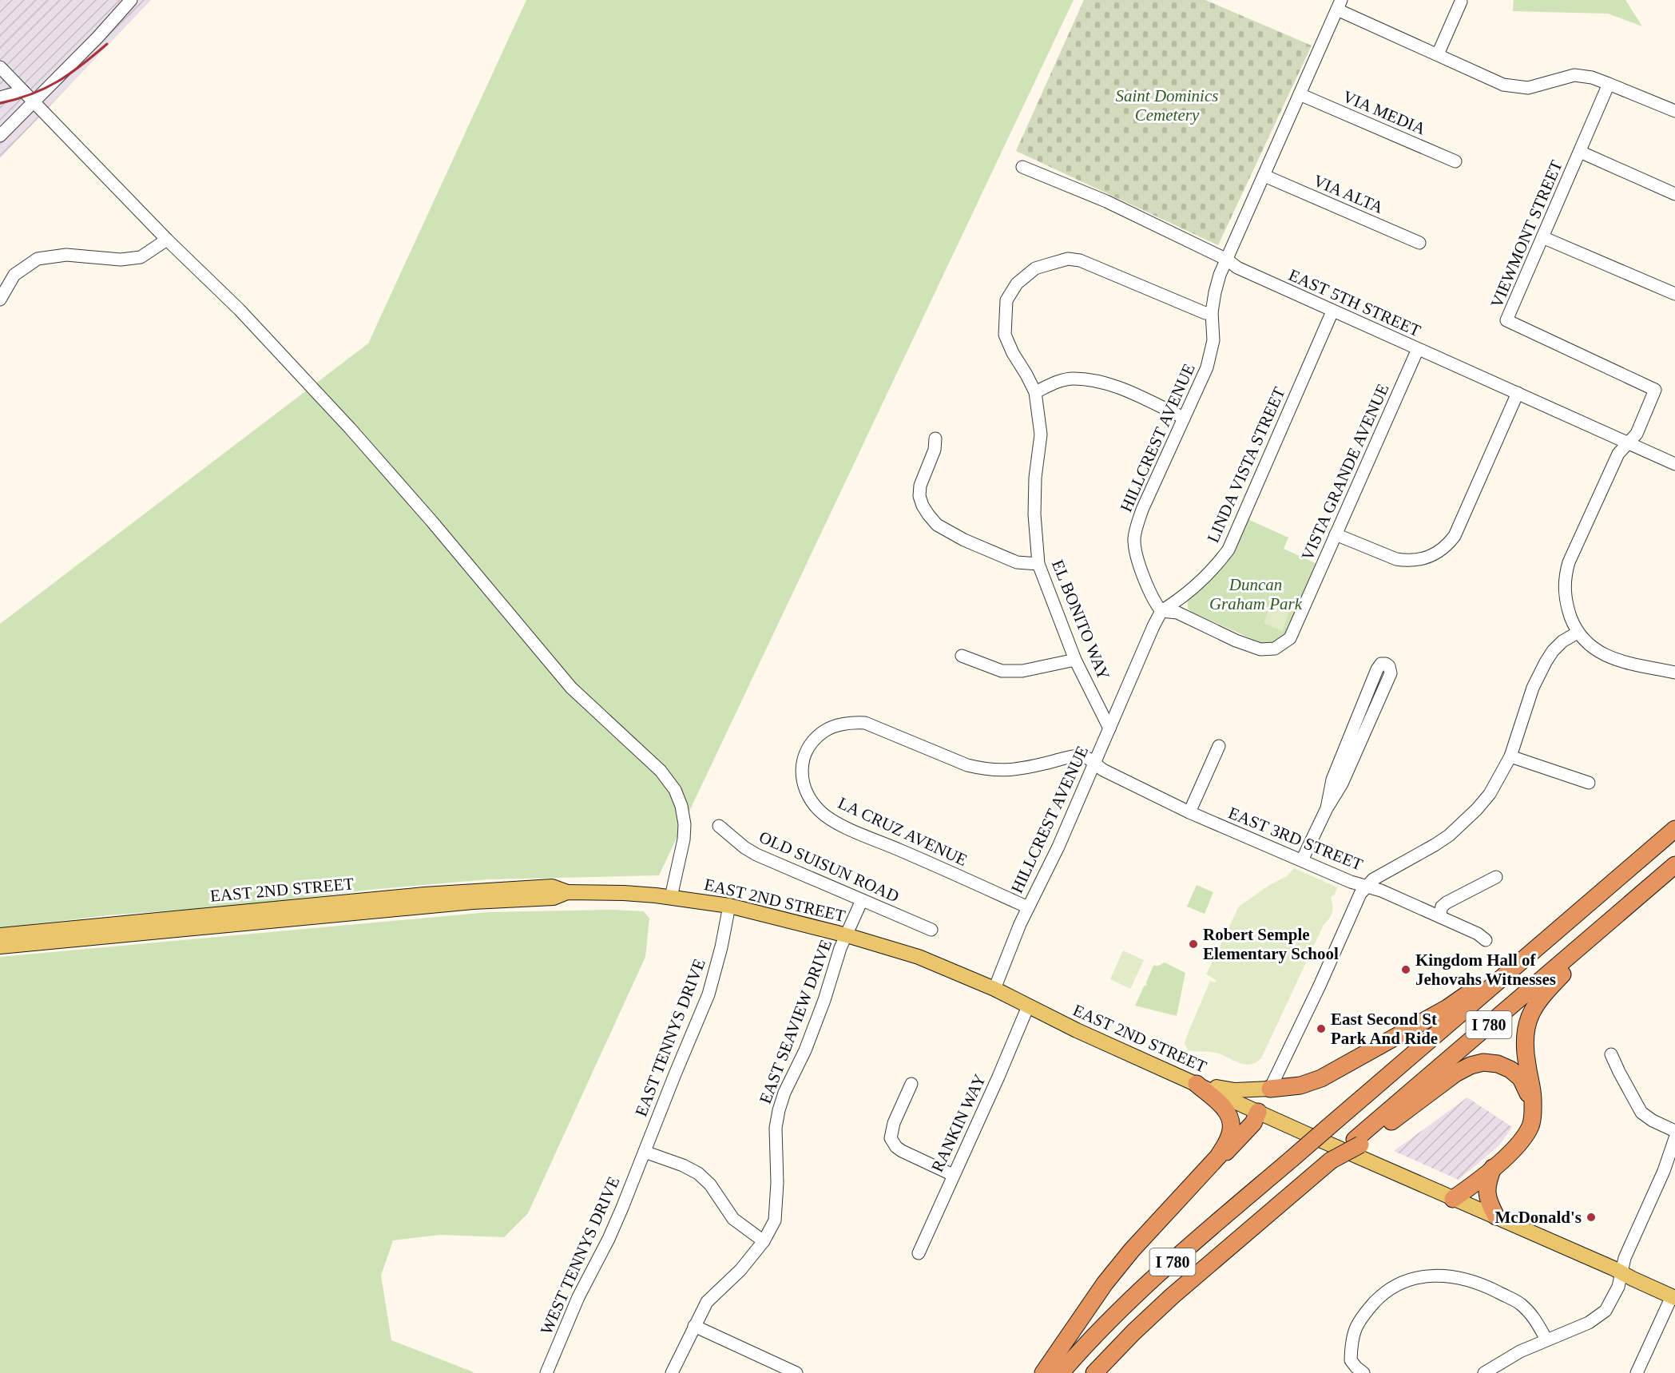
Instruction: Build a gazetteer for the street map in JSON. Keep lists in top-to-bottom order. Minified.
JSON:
{"streets":{"highway":["I 780"],"main road":["EAST 2ND STREET"],"street":["VIA MEDIA","VIA ALTA","VIEWMONT STREET","EAST 5TH STREET","HILLCREST AVENUE","LINDA VISTA STREET","VISTA GRANDE AVENUE","EL BONITO WAY","LA CRUZ AVENUE","EAST 3RD STREET","OLD SUISUN ROAD","EAST SEAVIEW DRIVE","EAST TENNYS DRIVE","RANKIN WAY","WEST TENNYS DRIVE"]},"crossings":[["VIA MEDIA","HILLCREST AVENUE"],["VIA ALTA","HILLCREST AVENUE"],["VIEWMONT STREET","EAST 5TH STREET"],["EAST 5TH STREET","HILLCREST AVENUE"],["EAST 5TH STREET","LINDA VISTA STREET"],["EAST 5TH STREET","VISTA GRANDE AVENUE"],["HILLCREST AVENUE","LINDA VISTA STREET"],["HILLCREST AVENUE","VISTA GRANDE AVENUE"],["HILLCREST AVENUE","EL BONITO WAY"],["HILLCREST AVENUE","LA CRUZ AVENUE"],["HILLCREST AVENUE","EAST 3RD STREET"],["HILLCREST AVENUE","EAST 2ND STREET"],["LINDA VISTA STREET","VISTA GRANDE AVENUE"],["LA CRUZ AVENUE","EAST 3RD STREET"],["OLD SUISUN ROAD","EAST SEAVIEW DRIVE"],["EAST 2ND STREET","EAST SEAVIEW DRIVE"],["EAST 2ND STREET","EAST TENNYS DRIVE"],["EAST 2ND STREET","RANKIN WAY"],["EAST TENNYS DRIVE","WEST TENNYS DRIVE"]],"parks":["Saint Dominics Cemetery","Duncan Graham Park"],"places":["Robert Semple Elementary School","Kingdom Hall of Jehovahs Witnesses","East Second St Park And Ride","McDonald's"]}
